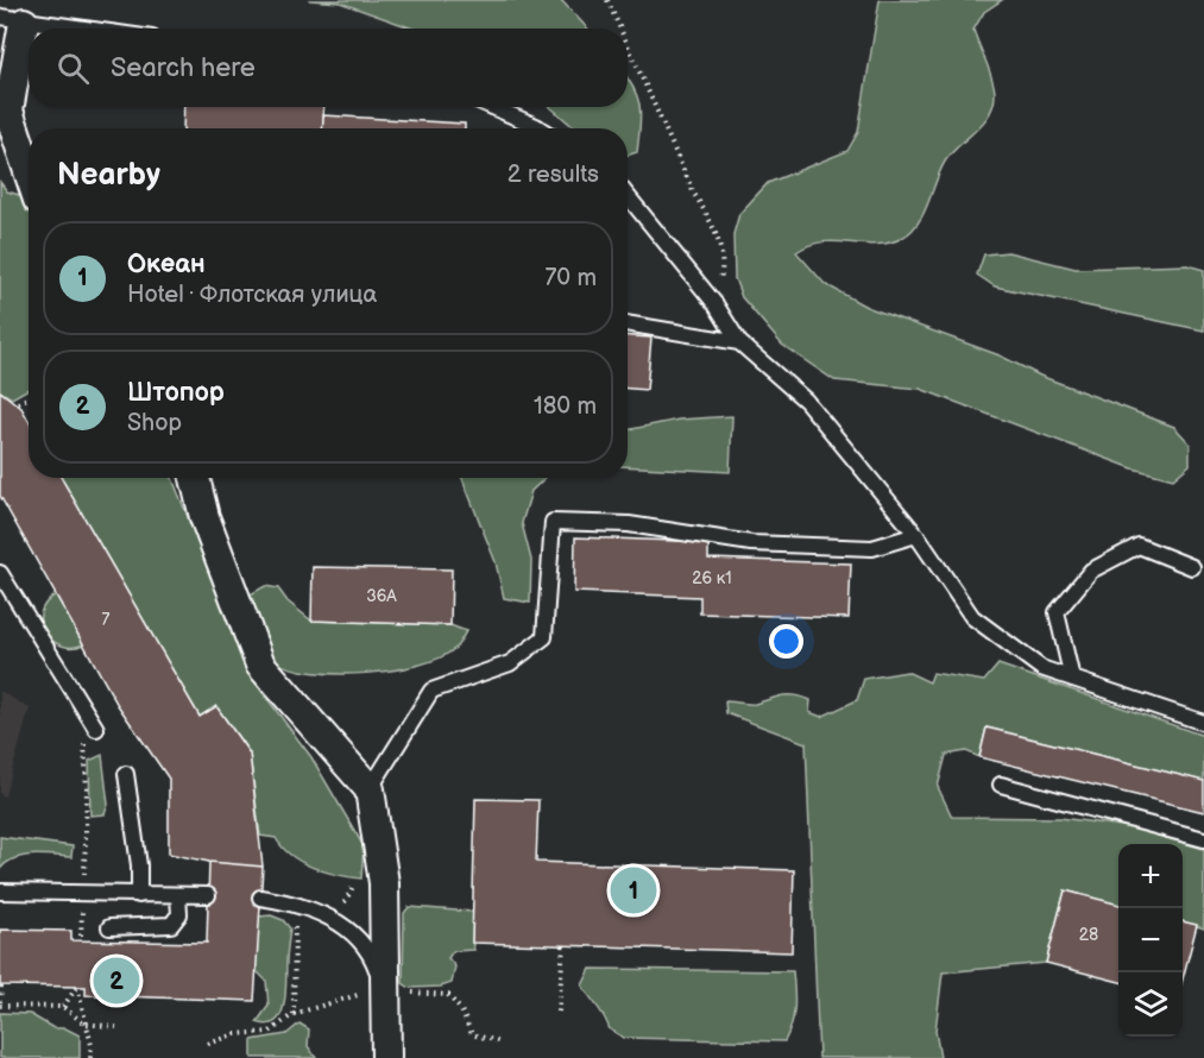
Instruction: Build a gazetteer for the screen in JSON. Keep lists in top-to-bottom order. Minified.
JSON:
{"house_numbers":["26 к1","36А","7","28"],"page":{"search":"Search here","heading":["Nearby","2 results"],"list":[{"mark":"1","name":"Океан","note":"Hotel · Флотская улица","value":"70 m"},{"mark":"2","name":"Штопор","note":"Shop","value":"180 m"}],"map_buttons":["+","−"],"pins":["1","2"]}}
